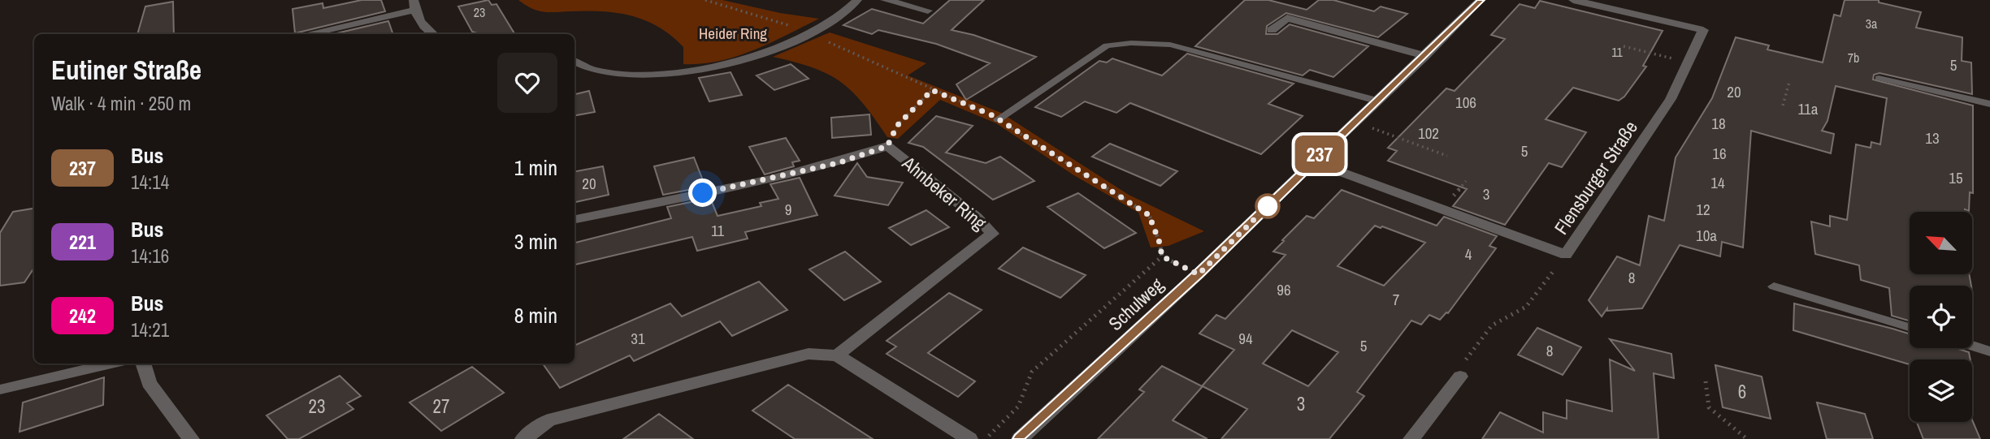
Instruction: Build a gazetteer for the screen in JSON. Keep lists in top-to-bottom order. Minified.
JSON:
{"streets":{"street":["Flensburger Straße","Ahnbeker Ring","Schulweg"]},"crossings":[["Flensburger Straße","Schulweg"]],"parks":["Heider Ring"],"lines":["bus line 237"],"house_numbers":["23","3a","11","7b","5","20","106","11a","18","102","13","5","16","15","14","20","3","9","12","11","10a","4","8","96","7","31","94","5","8","6","3","23","27"],"north":"top left","page":{"on_map":"237","heading":["Eutiner Straße","Walk · 4 min · 250 m"],"list":[{"mark":"237","name":"Bus","note":"14:14","value":"1 min"},{"mark":"221","name":"Bus","note":"14:16","value":"3 min"},{"mark":"242","name":"Bus","note":"14:21","value":"8 min"}]}}
